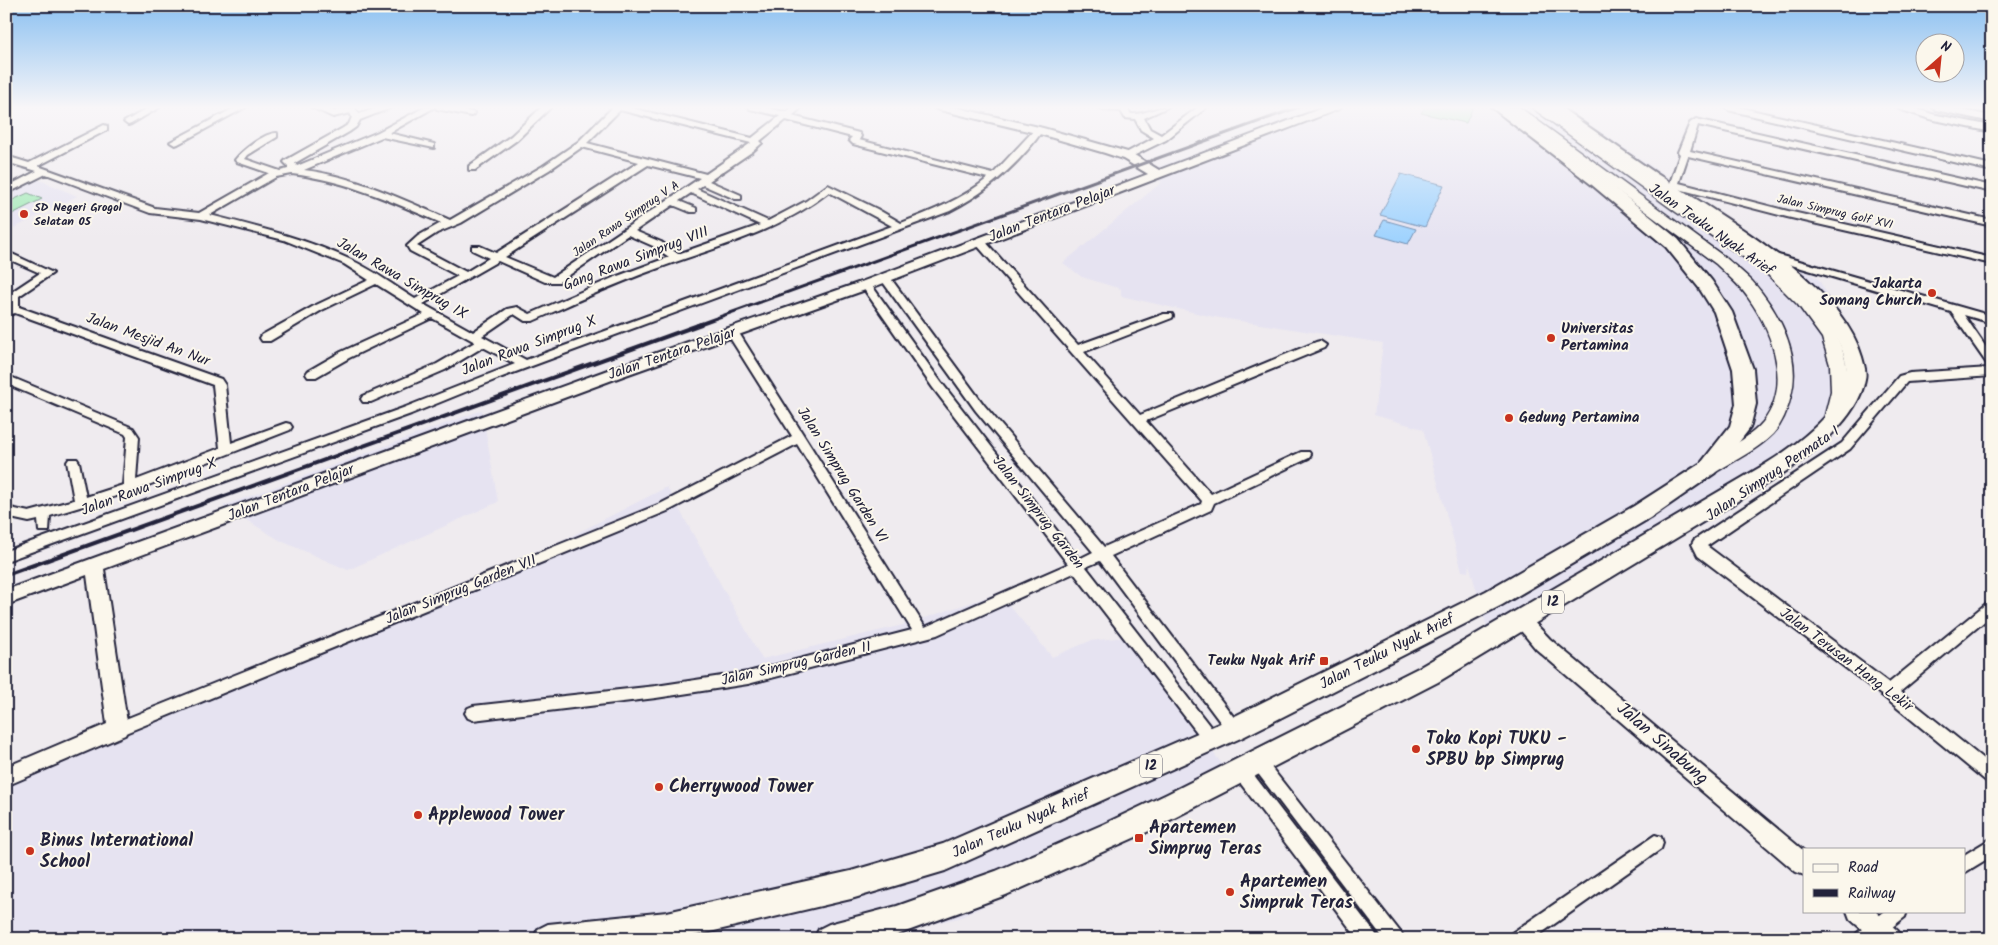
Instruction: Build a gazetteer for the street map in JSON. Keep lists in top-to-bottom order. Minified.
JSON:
{"streets":{"highway":["Jalan Teuku Nyak Arief","12"],"street":["Jalan Simprug Golf XVI","Jalan Tentara Pelajar","Jalan Rawa Simprug V A","Gang Rawa Simprug VIII","Jalan Rawa Simprug IX","Jalan Mesjid An Nur","Jalan Rawa Simprug X","Jalan Simprug Permata I","Jalan Simprug Garden VI","Jalan Simprug Garden","Jalan Simprug Garden VII","Jalan Terusan Hang Lekir","Jalan Simprug Garden II","Jalan Sinabung"]},"crossings":[["Jalan Tentara Pelajar","Jalan Simprug Garden VI"],["Jalan Tentara Pelajar","Jalan Simprug Garden"],["Jalan Teuku Nyak Arief","Jalan Simprug Garden"],["Jalan Teuku Nyak Arief","Jalan Sinabung"],["Gang Rawa Simprug VIII","Jalan Rawa Simprug IX"],["Gang Rawa Simprug VIII","Jalan Rawa Simprug X"],["Jalan Rawa Simprug IX","Jalan Rawa Simprug X"],["Jalan Simprug Permata I","Jalan Terusan Hang Lekir"],["Jalan Simprug Garden VI","Jalan Simprug Garden VII"],["Jalan Simprug Garden VI","Jalan Simprug Garden II"],["Jalan Simprug Garden","Jalan Simprug Garden II"]],"places":{"other":["SD Negeri Grogol Selatan 05","Jakarta Somang Church","Universitas Pertamina","Gedung Pertamina","Toko Kopi TUKU - SPBU bp Simprug","Cherrywood Tower","Applewood Tower","Binus International School","Apartemen Simpruk Teras"],"transit":["Teuku Nyak Arif","Apartemen Simprug Teras"]},"legend":["Road","Railway"],"north":"top right"}
